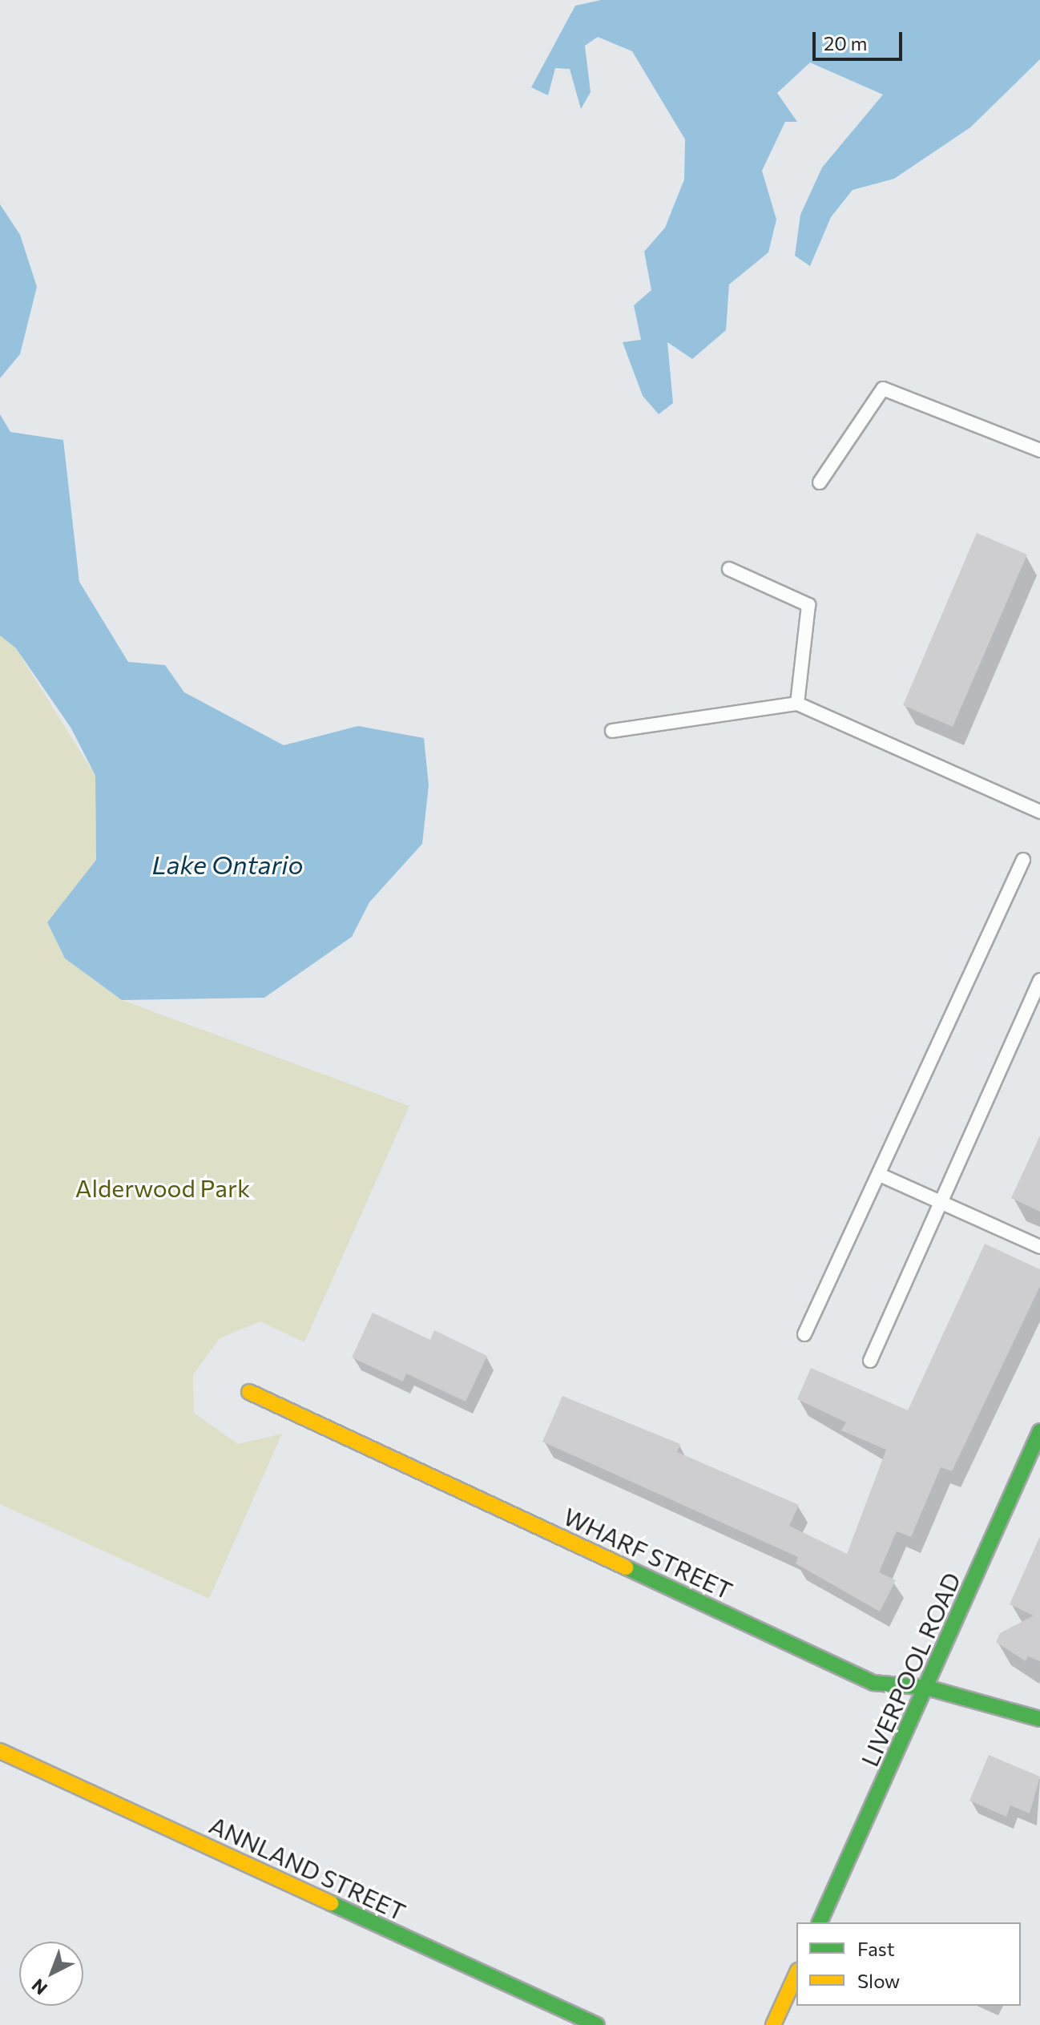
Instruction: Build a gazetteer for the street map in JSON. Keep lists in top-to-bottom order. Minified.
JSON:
{"streets":{"street":["WHARF STREET","LIVERPOOL ROAD","ANNLAND STREET"]},"crossings":[["WHARF STREET","LIVERPOOL ROAD"]],"water":["Lake Ontario"],"parks":["Alderwood Park"],"legend":["Fast","Slow"],"scale_bar":"20 m","north":"bottom left"}
